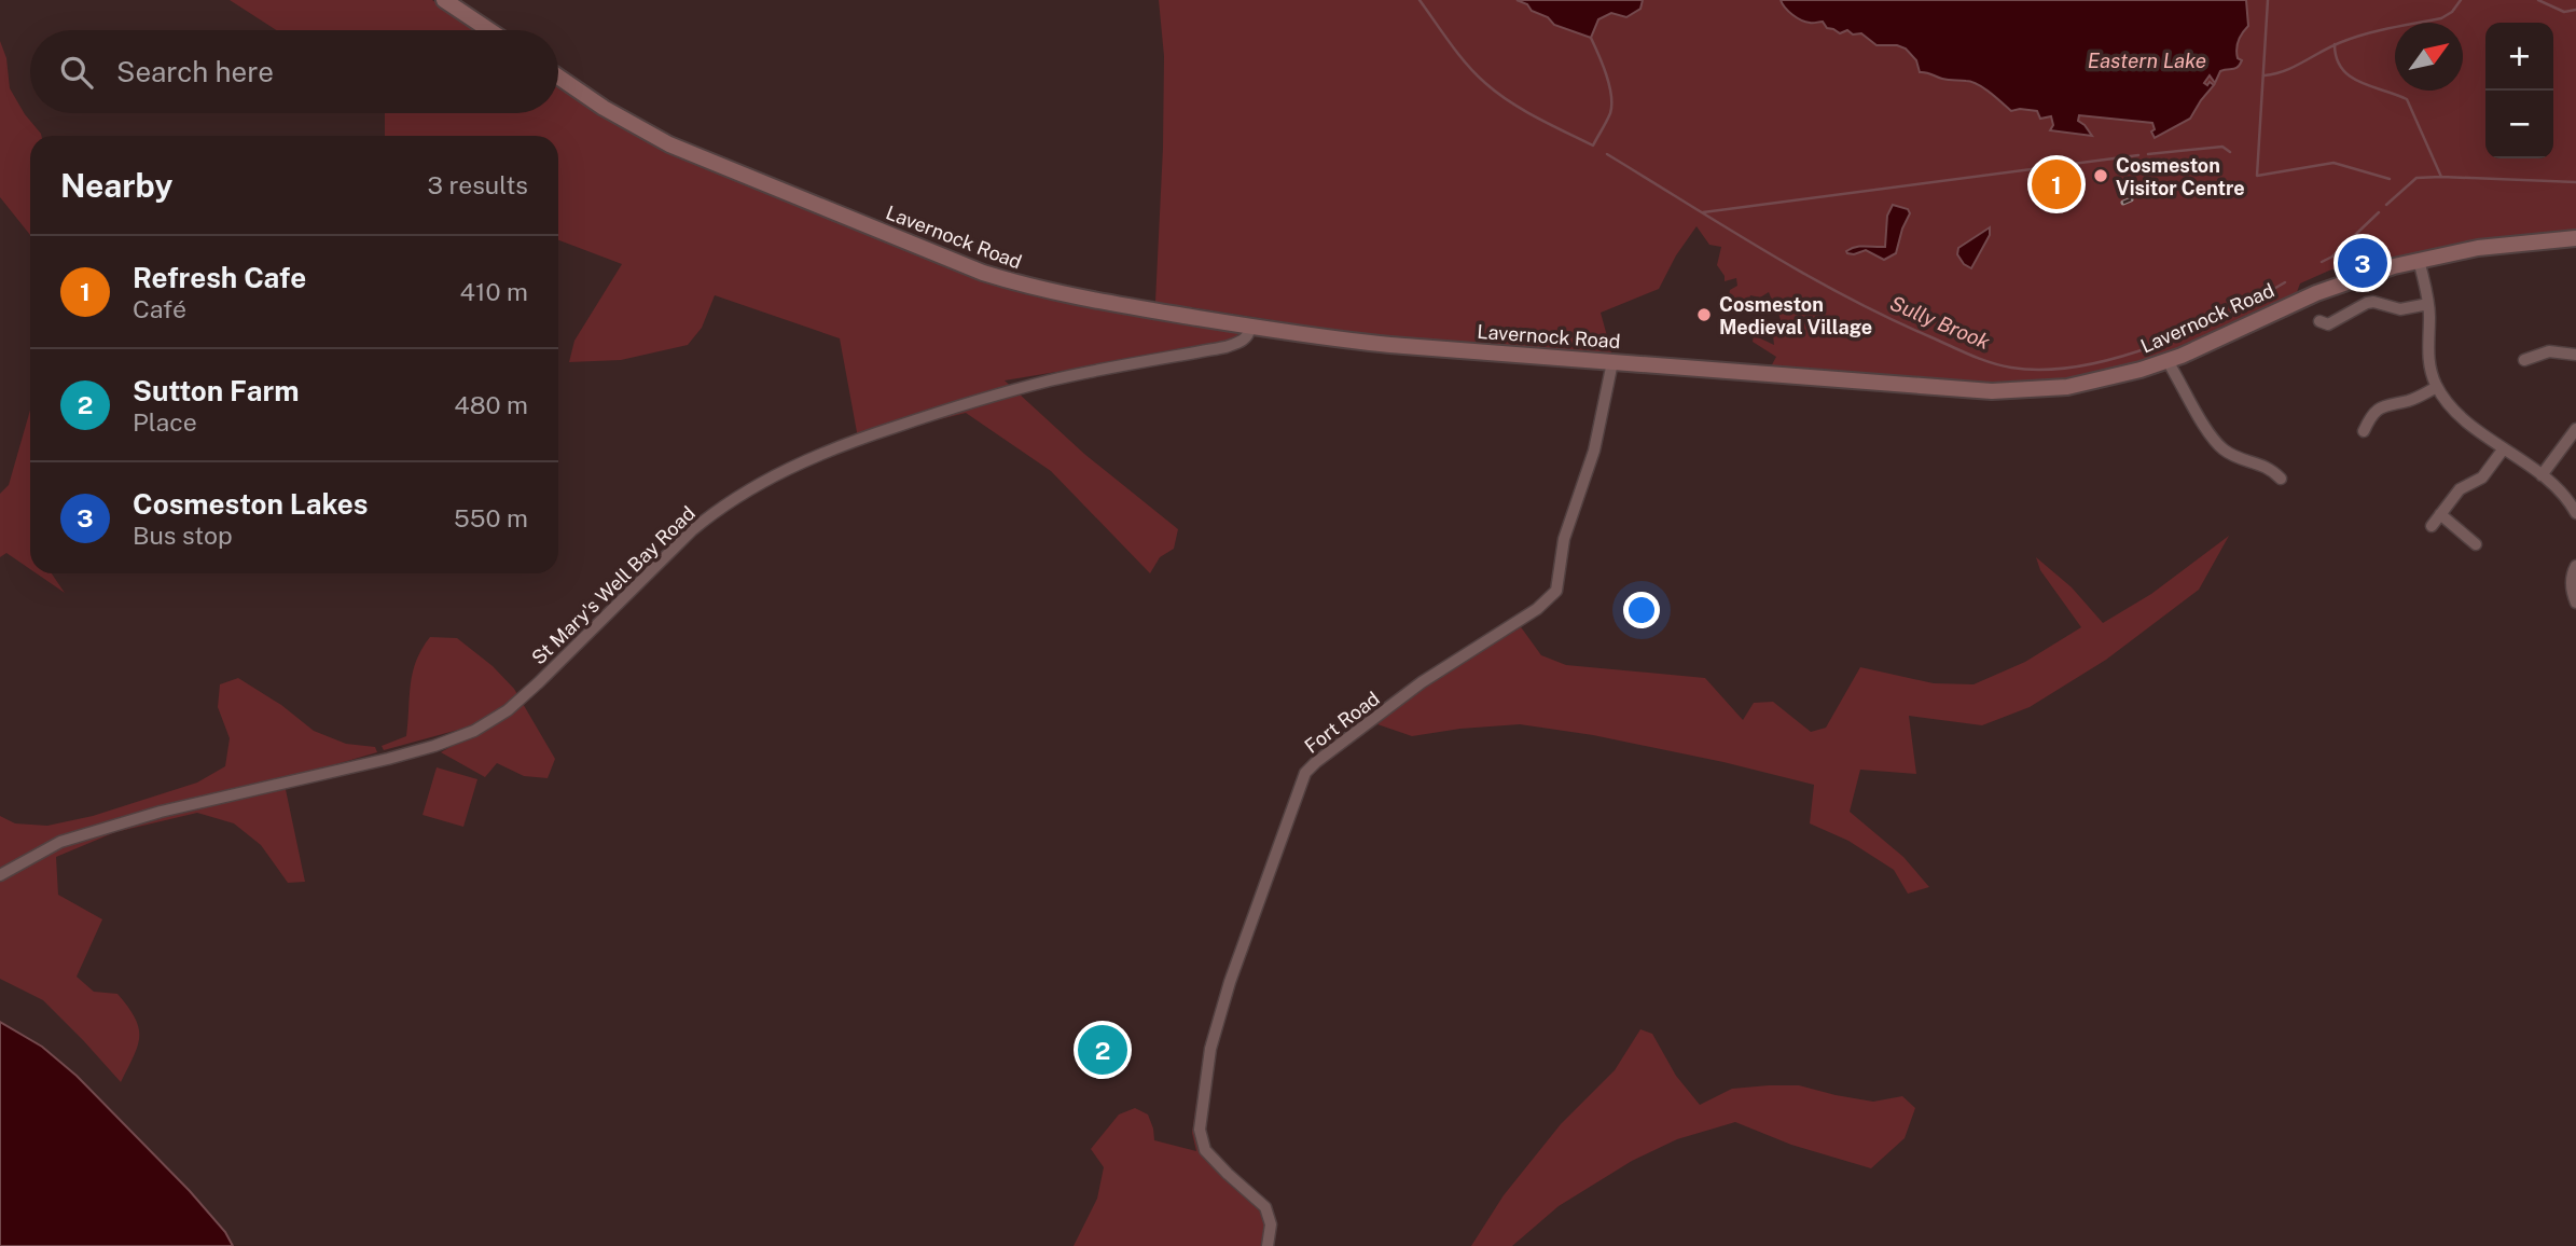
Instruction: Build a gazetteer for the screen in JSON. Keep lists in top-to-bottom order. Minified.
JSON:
{"streets":{"main road":["Lavernock Road"],"street":["St Mary's Well Bay Road","Fort Road"]},"crossings":[["Lavernock Road","St Mary's Well Bay Road"],["Lavernock Road","Fort Road"]],"water":["Eastern Lake","Sully Brook"],"places":["Cosmeston Visitor Centre","Cosmeston Medieval Village"],"north":"top right","page":{"map_buttons":["+","−"],"search":"Search here","heading":["Nearby","3 results"],"pins":["1","3","2"],"list":[{"mark":"1","name":"Refresh Cafe","note":"Café","value":"410 m"},{"mark":"2","name":"Sutton Farm","note":"Place","value":"480 m"},{"mark":"3","name":"Cosmeston Lakes","note":"Bus stop","value":"550 m"}]}}
